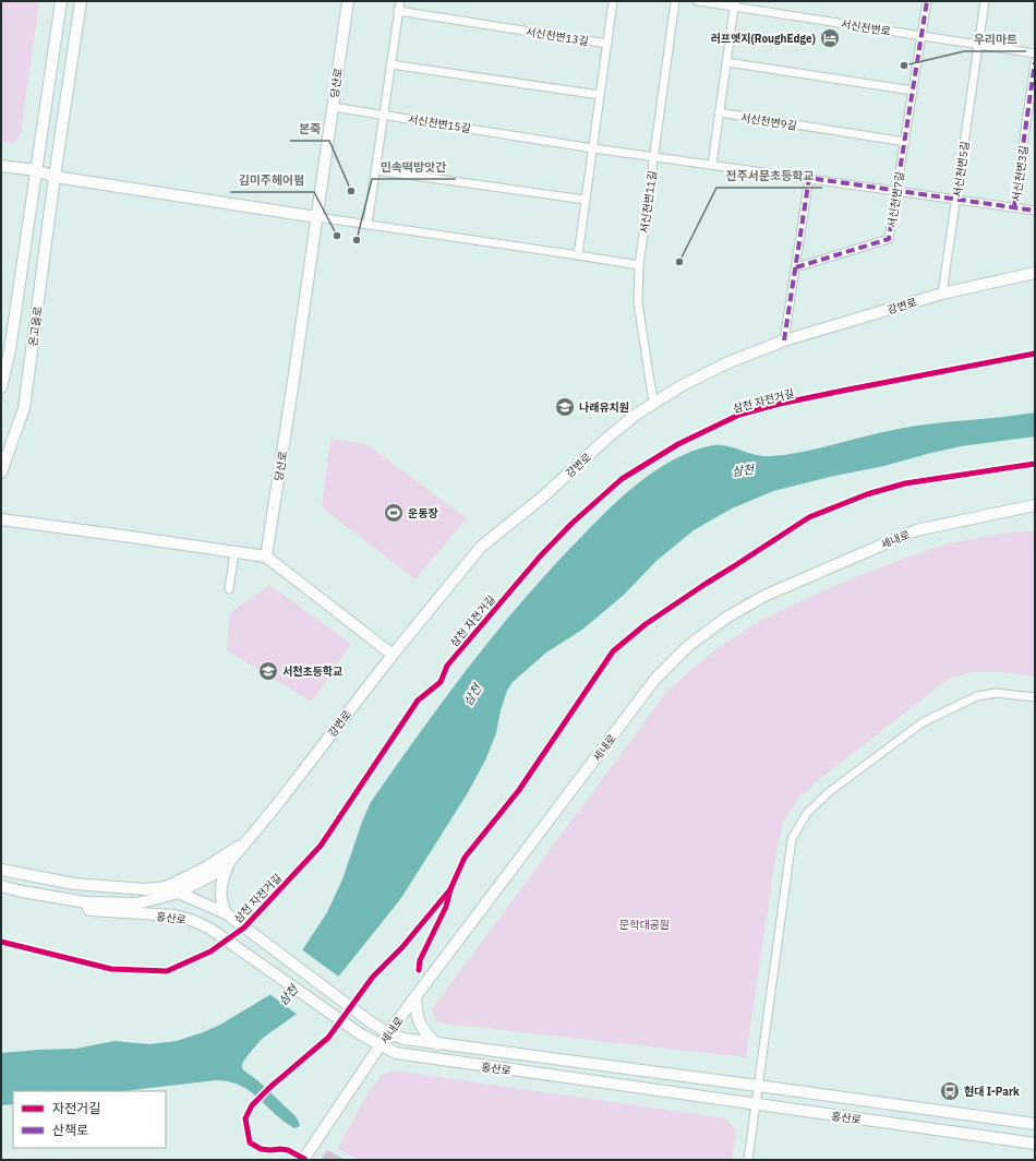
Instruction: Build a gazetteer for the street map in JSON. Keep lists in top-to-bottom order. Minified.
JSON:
{"streets":{"street":["서신천변로","서신천변13길","당산로","서신천변9길","서신천변15길","서신천변5길","서신천변3길","서신천변7길","서신천변11길","강변로","온고을로","세내로","홍산로"],"cycle path":["삼천 자전거길"]},"crossings":[["서신천변로","서신천변5길"],["서신천변로","서신천변7길"],["당산로","서신천변15길"],["서신천변9길","서신천변7길"],["서신천변5길","강변로"],["서신천변11길","강변로"],["강변로","홍산로"],["세내로","홍산로"]],"water":["삼천"],"parks":["문학대공원"],"places":{"hotel":["러프엣지(RoughEdge)"],"other":["우리마트","본죽","김미주헤어펌","민속떡방앗간","전주서문초등학교"],"school or university":["나래유치원","서천초등학교"],"sports":["운동장"],"bus stop":["현대 I-Park"]},"legend":["자전거길","산책로"]}
